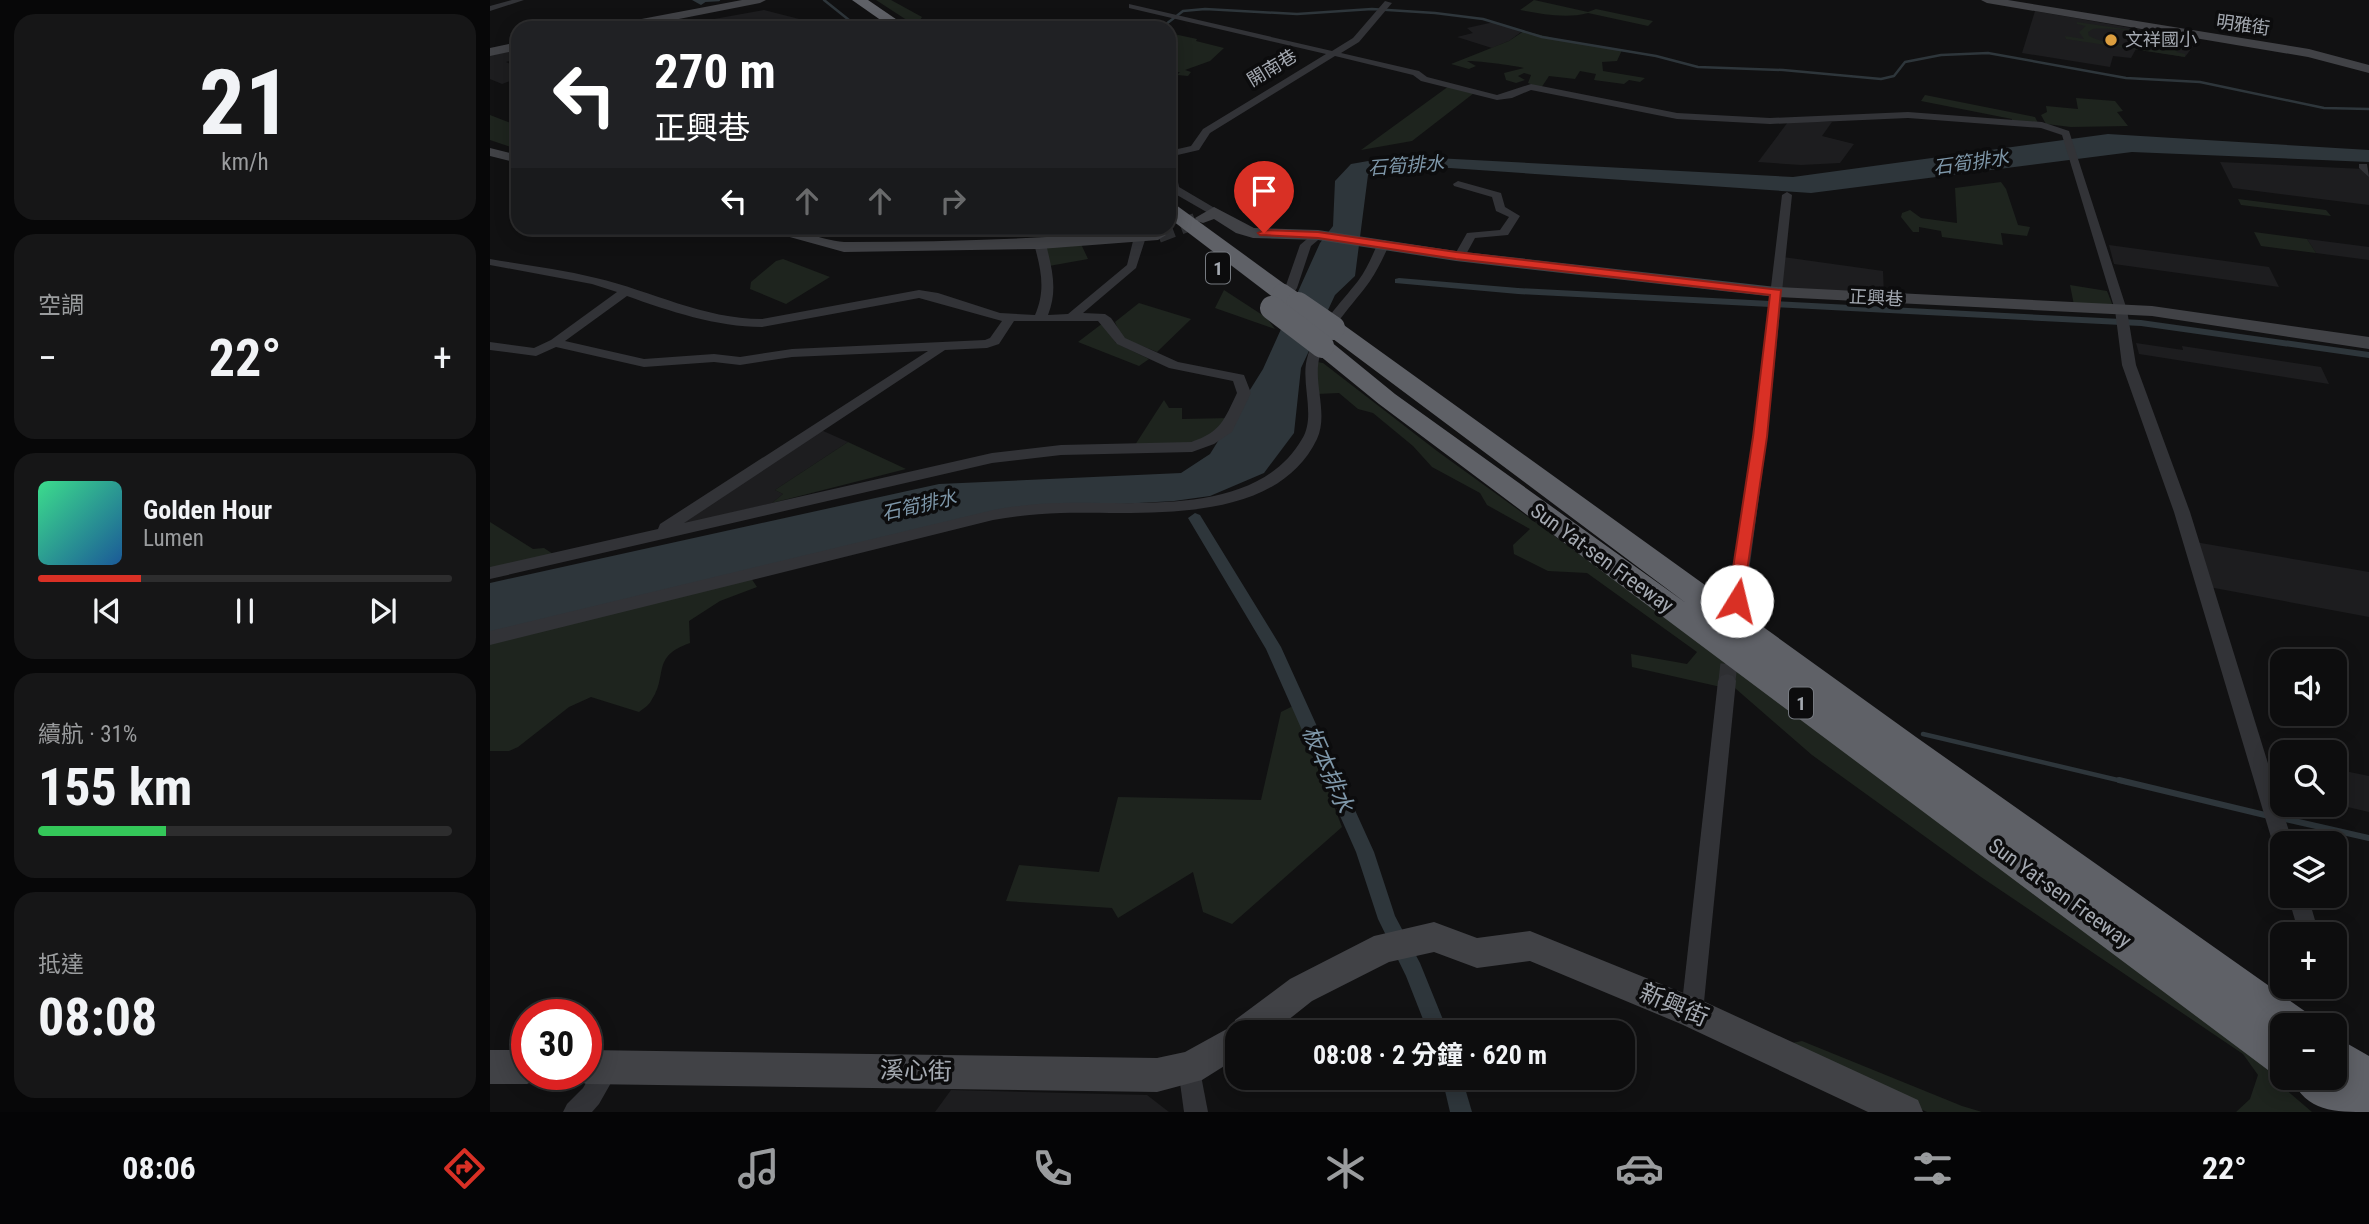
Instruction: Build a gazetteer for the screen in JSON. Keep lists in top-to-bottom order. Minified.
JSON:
{"streets":{"highway":["1","Sun Yat-sen Freeway"],"street":["明雅街","開南巷","正興巷","新興街","溪心街"]},"water":["石筍排水","板本排水"],"places":["文祥國小"],"page":{"tile":[["21","km/h"],"空調",["續航 · 31%","155 km"],["抵達","08:08"]],"turn":["270 m","正興巷"],"heat":["−","22°","+"],"song":["Golden Hour","Lumen"],"map_buttons":["+","−"],"limit":"30","trip":"08:08 · 2 分鐘 · 620 m","tabs":["08:06","22°"]}}
